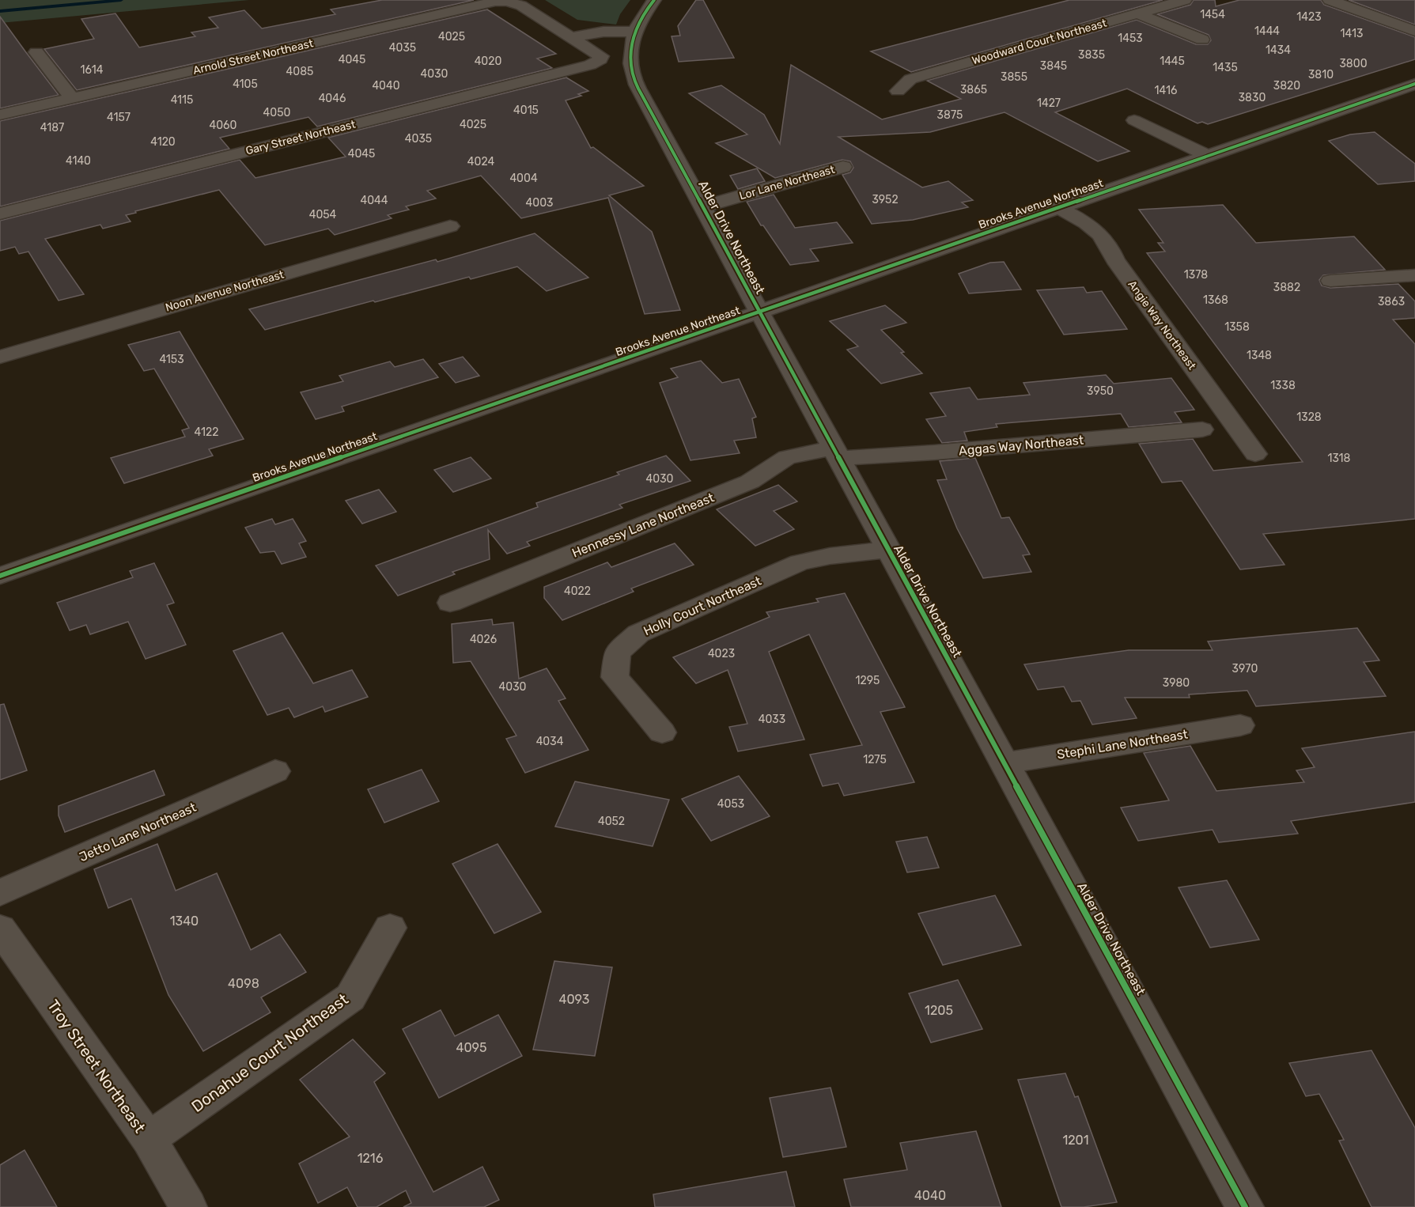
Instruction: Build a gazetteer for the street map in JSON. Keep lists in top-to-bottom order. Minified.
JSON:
{"streets":{"street":["Woodward Court Northeast","Arnold Street Northeast","Gary Street Northeast","Lor Lane Northeast","Brooks Avenue Northeast","Alder Drive Northeast","Noon Avenue Northeast","Angie Way Northeast","Aggas Way Northeast","Hennessy Lane Northeast","Holly Court Northeast","Stephi Lane Northeast","Jetto Lane Northeast","Donahue Court Northeast","Troy Street Northeast"]},"crossings":[["Arnold Street Northeast","Gary Street Northeast"],["Lor Lane Northeast","Alder Drive Northeast"],["Brooks Avenue Northeast","Alder Drive Northeast"],["Brooks Avenue Northeast","Angie Way Northeast"],["Alder Drive Northeast","Aggas Way Northeast"],["Alder Drive Northeast","Hennessy Lane Northeast"],["Alder Drive Northeast","Holly Court Northeast"],["Alder Drive Northeast","Stephi Lane Northeast"],["Aggas Way Northeast","Hennessy Lane Northeast"],["Donahue Court Northeast","Troy Street Northeast"]],"house_numbers":["1454","1423","1444","1413","4025","1453","4035","1434","3835","4045","4020","1445","3800","3845","1435","1614","4085","4030","3810","3855","4105","4040","3820","3865","1416","3830","4046","4115","1427","4015","4050","3875","4157","4025","4060","4187","4035","4120","4045","4140","4024","4004","3952","4044","4003","4054","1378","3882","1368","3863","1358","1348","4153","1338","3950","1328","4122","1318","4030","4022","4026","4023","3970","1295","3980","4030","4033","4034","1275","4053","4052","1340","4098","4093","1205","4095","1201","1216","4040"]}
